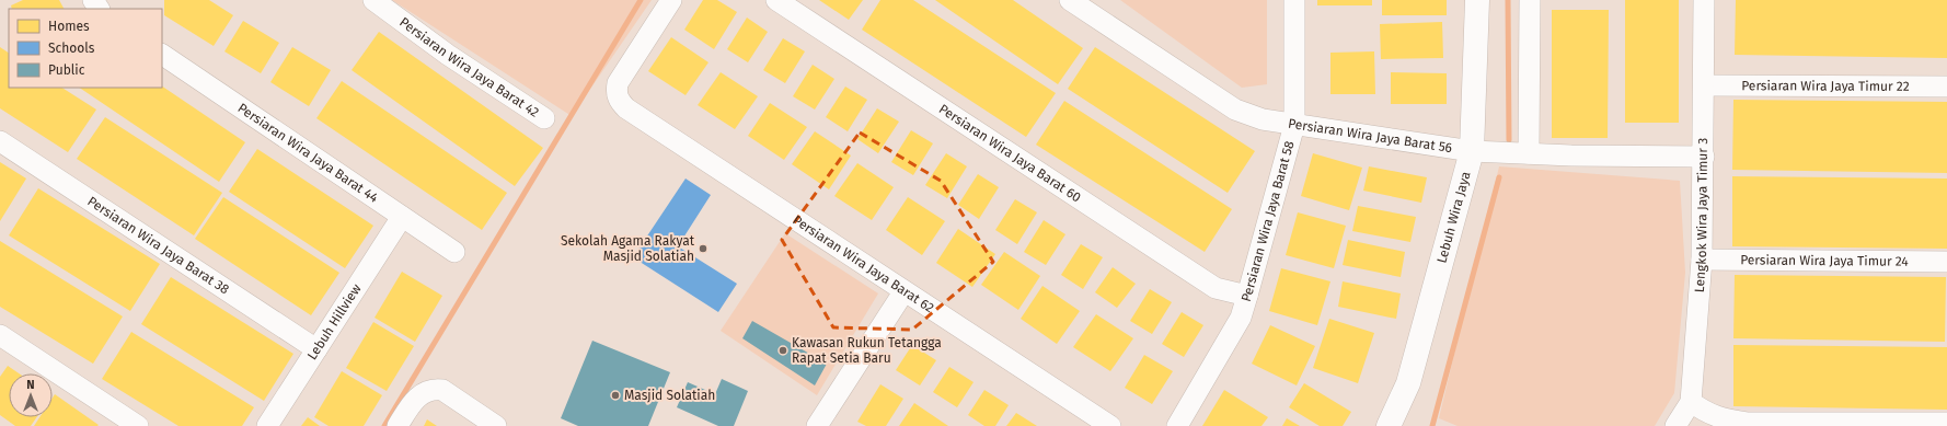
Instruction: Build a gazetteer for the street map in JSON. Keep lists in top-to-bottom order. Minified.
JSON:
{"streets":{"street":["Persiaran Wira Jaya Barat 42","Persiaran Wira Jaya Timur 22","Persiaran Wira Jaya Barat 56","Persiaran Wira Jaya Barat 44","Persiaran Wira Jaya Barat 60","Lengkok Wira Jaya Timur 3","Lebuh Wira Jaya","Persiaran Wira Jaya Barat 58","Persiaran Wira Jaya Barat 38","Persiaran Wira Jaya Timur 24","Persiaran Wira Jaya Barat 62","Lebuh Hillview"]},"crossings":[["Persiaran Wira Jaya Timur 22","Lengkok Wira Jaya Timur 3"],["Persiaran Wira Jaya Barat 56","Lengkok Wira Jaya Timur 3"],["Persiaran Wira Jaya Barat 56","Lebuh Wira Jaya"],["Persiaran Wira Jaya Barat 56","Persiaran Wira Jaya Barat 58"],["Persiaran Wira Jaya Barat 44","Lebuh Hillview"],["Persiaran Wira Jaya Barat 60","Persiaran Wira Jaya Barat 58"],["Lengkok Wira Jaya Timur 3","Persiaran Wira Jaya Timur 24"],["Persiaran Wira Jaya Barat 38","Lebuh Hillview"]],"places":["Sekolah Agama Rakyat Masjid Solatiah","Kawasan Rukun Tetangga Rapat Setia Baru","Masjid Solatiah"],"legend":["Homes","Schools","Public"],"north":"top"}
